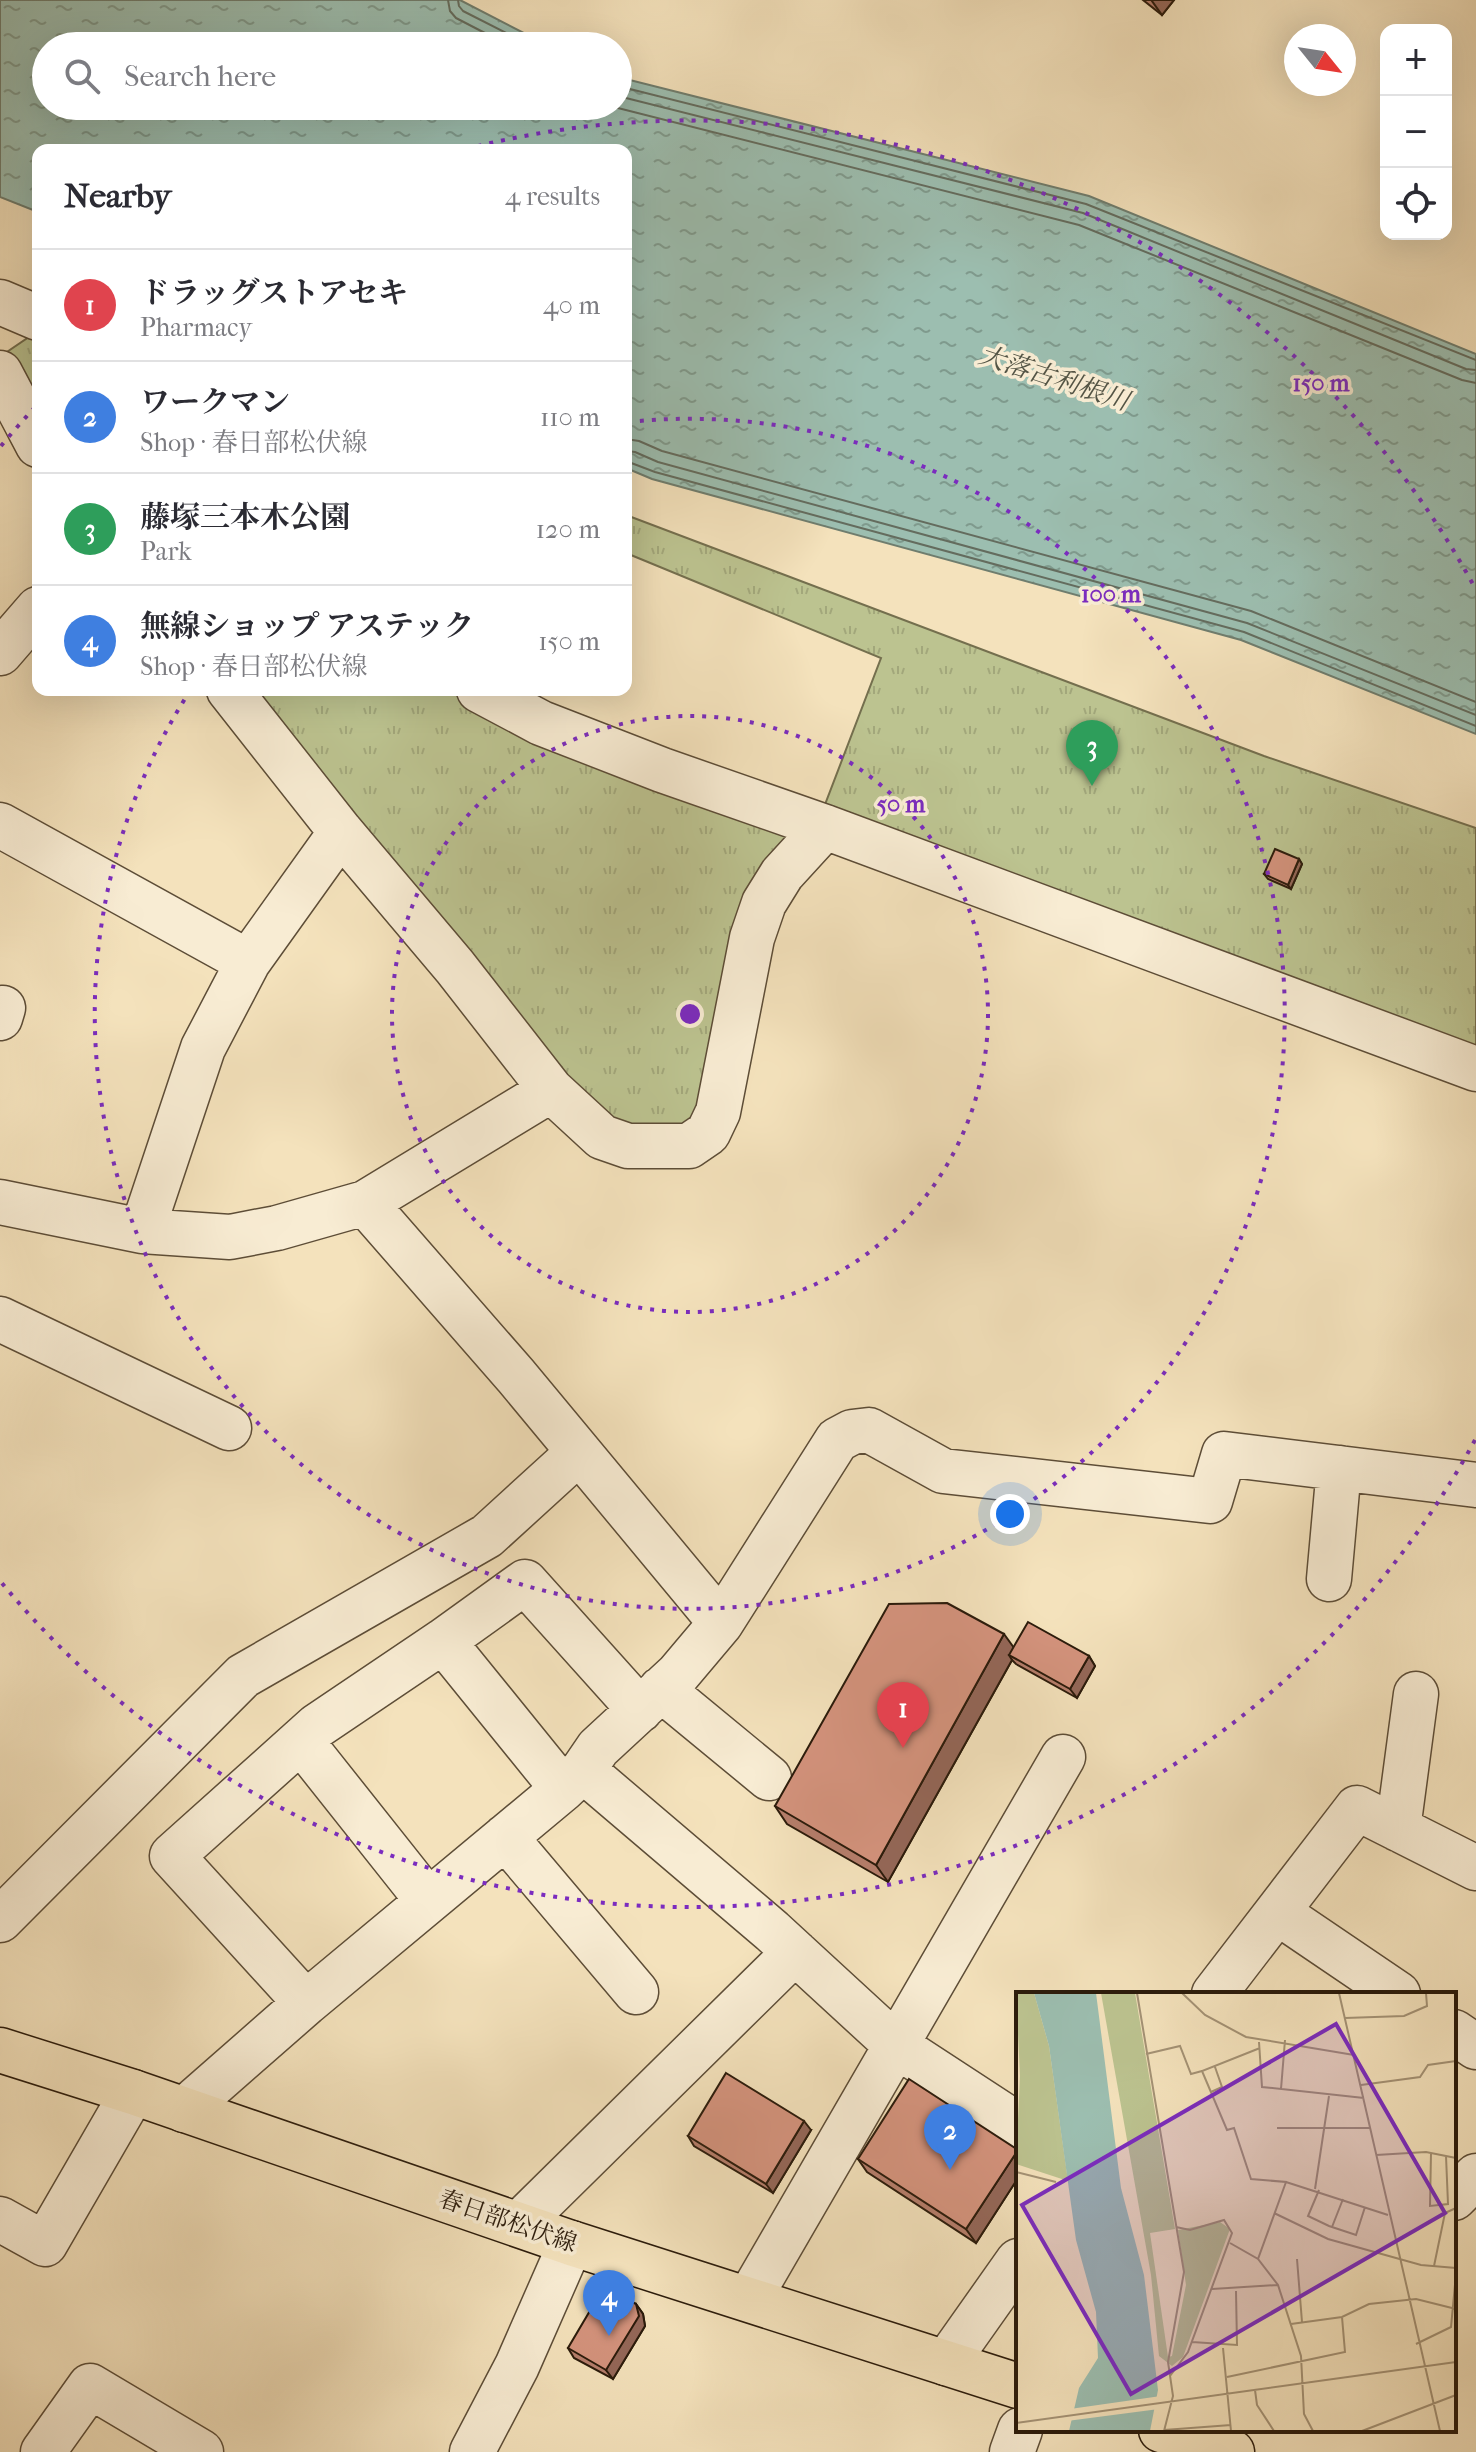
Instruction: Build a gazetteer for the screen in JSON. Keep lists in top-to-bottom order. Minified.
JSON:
{"streets":{"main road":["春日部松伏線"]},"water":["大落古利根川"],"north":"bottom right","page":{"map_buttons":["+","−"],"search":"Search here","heading":["Nearby","4 results"],"list":[{"mark":"1","name":"ドラッグストアセキ","note":"Pharmacy","value":"40 m"},{"mark":"2","name":"ワークマン","note":"Shop · 春日部松伏線","value":"110 m"},{"mark":"3","name":"藤塚三本木公園","note":"Park","value":"120 m"},{"mark":"4","name":"無線ショップ アステック","note":"Shop · 春日部松伏線","value":"150 m"}],"pins":["3","1","2","4"]},"rings":["150 m","100 m","50 m"]}
